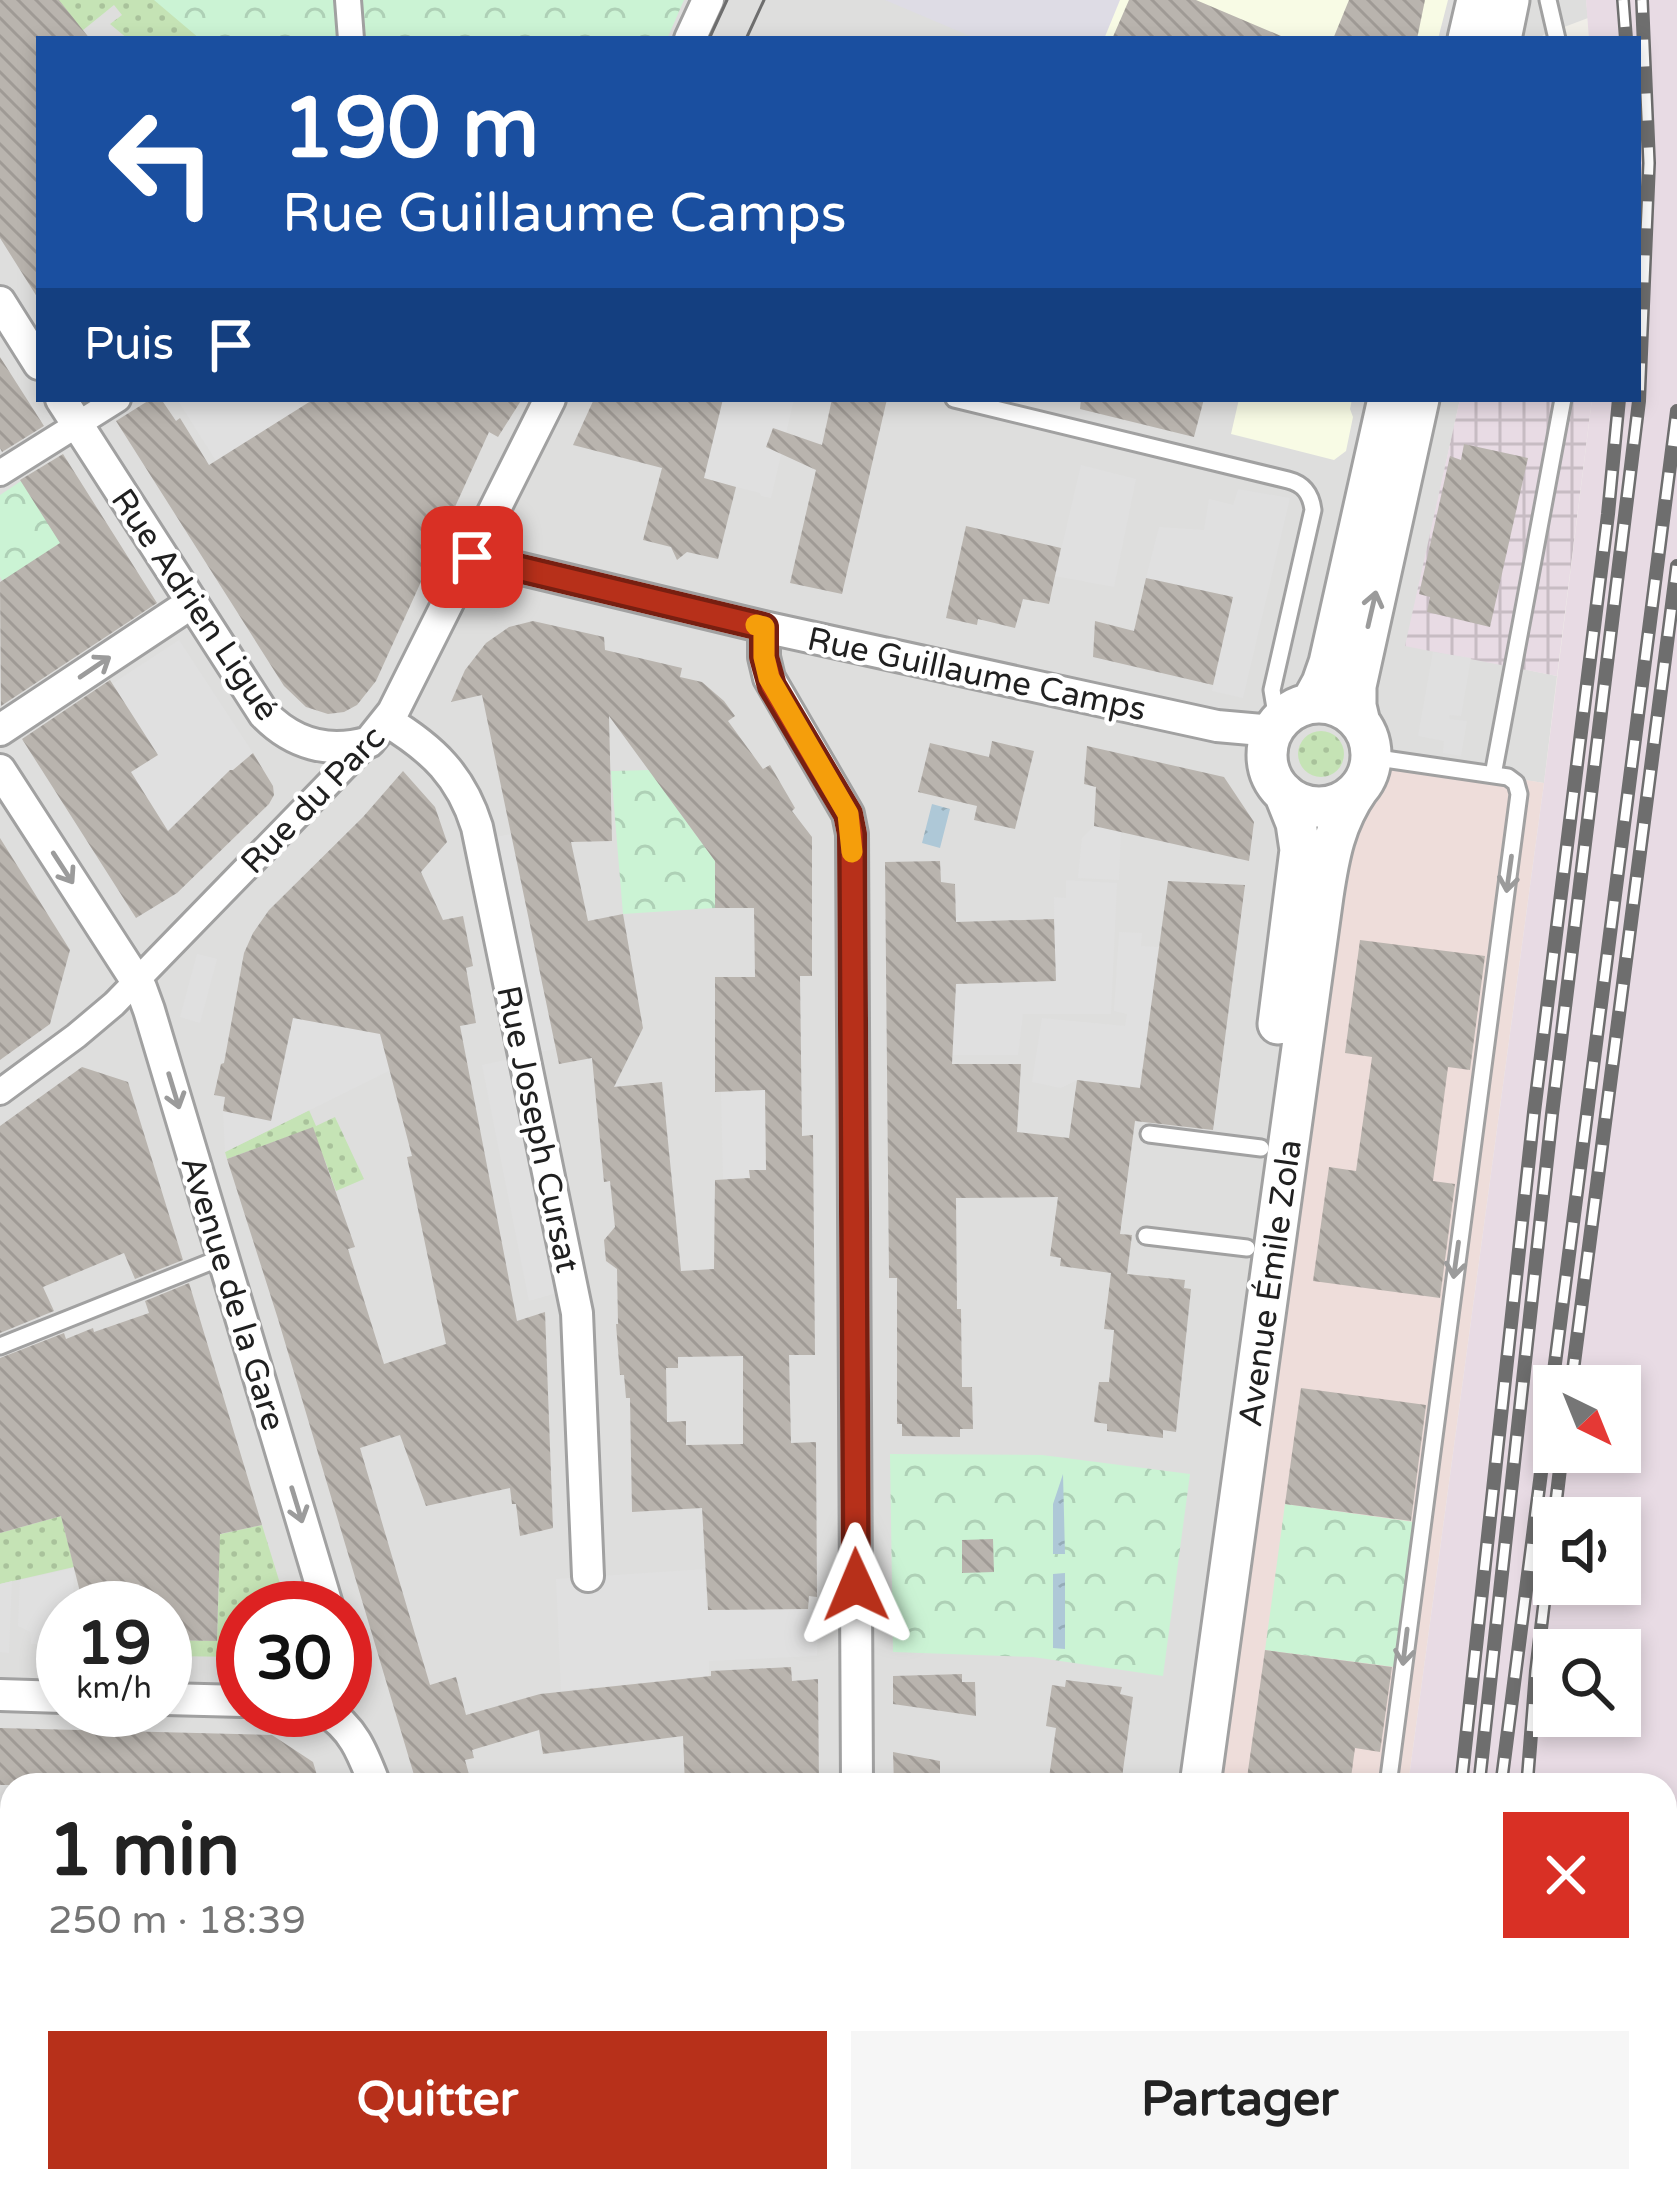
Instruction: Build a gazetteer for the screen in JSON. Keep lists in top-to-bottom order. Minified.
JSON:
{"streets":{"street":["Rue Adrien Ligué","Rue Guillaume Camps","Rue du Parc","Rue Joseph Cursat","Avenue Émile Zola","Avenue de la Gare"]},"crossings":[["Rue Adrien Ligué","Rue du Parc"],["Rue Adrien Ligué","Rue Joseph Cursat"],["Rue Guillaume Camps","Rue du Parc"],["Rue Guillaume Camps","Avenue Émile Zola"],["Rue du Parc","Rue Joseph Cursat"],["Rue du Parc","Avenue de la Gare"]],"one_way":["Avenue de la Gare"],"north":"bottom right","page":{"turn":["190 m","Rue Guillaume Camps"],"then":"Puis","speed":"19 km/h","limit":"30","heading":["1 min","250 m · 18:39"],"buttons":["Quitter","Partager"]}}
